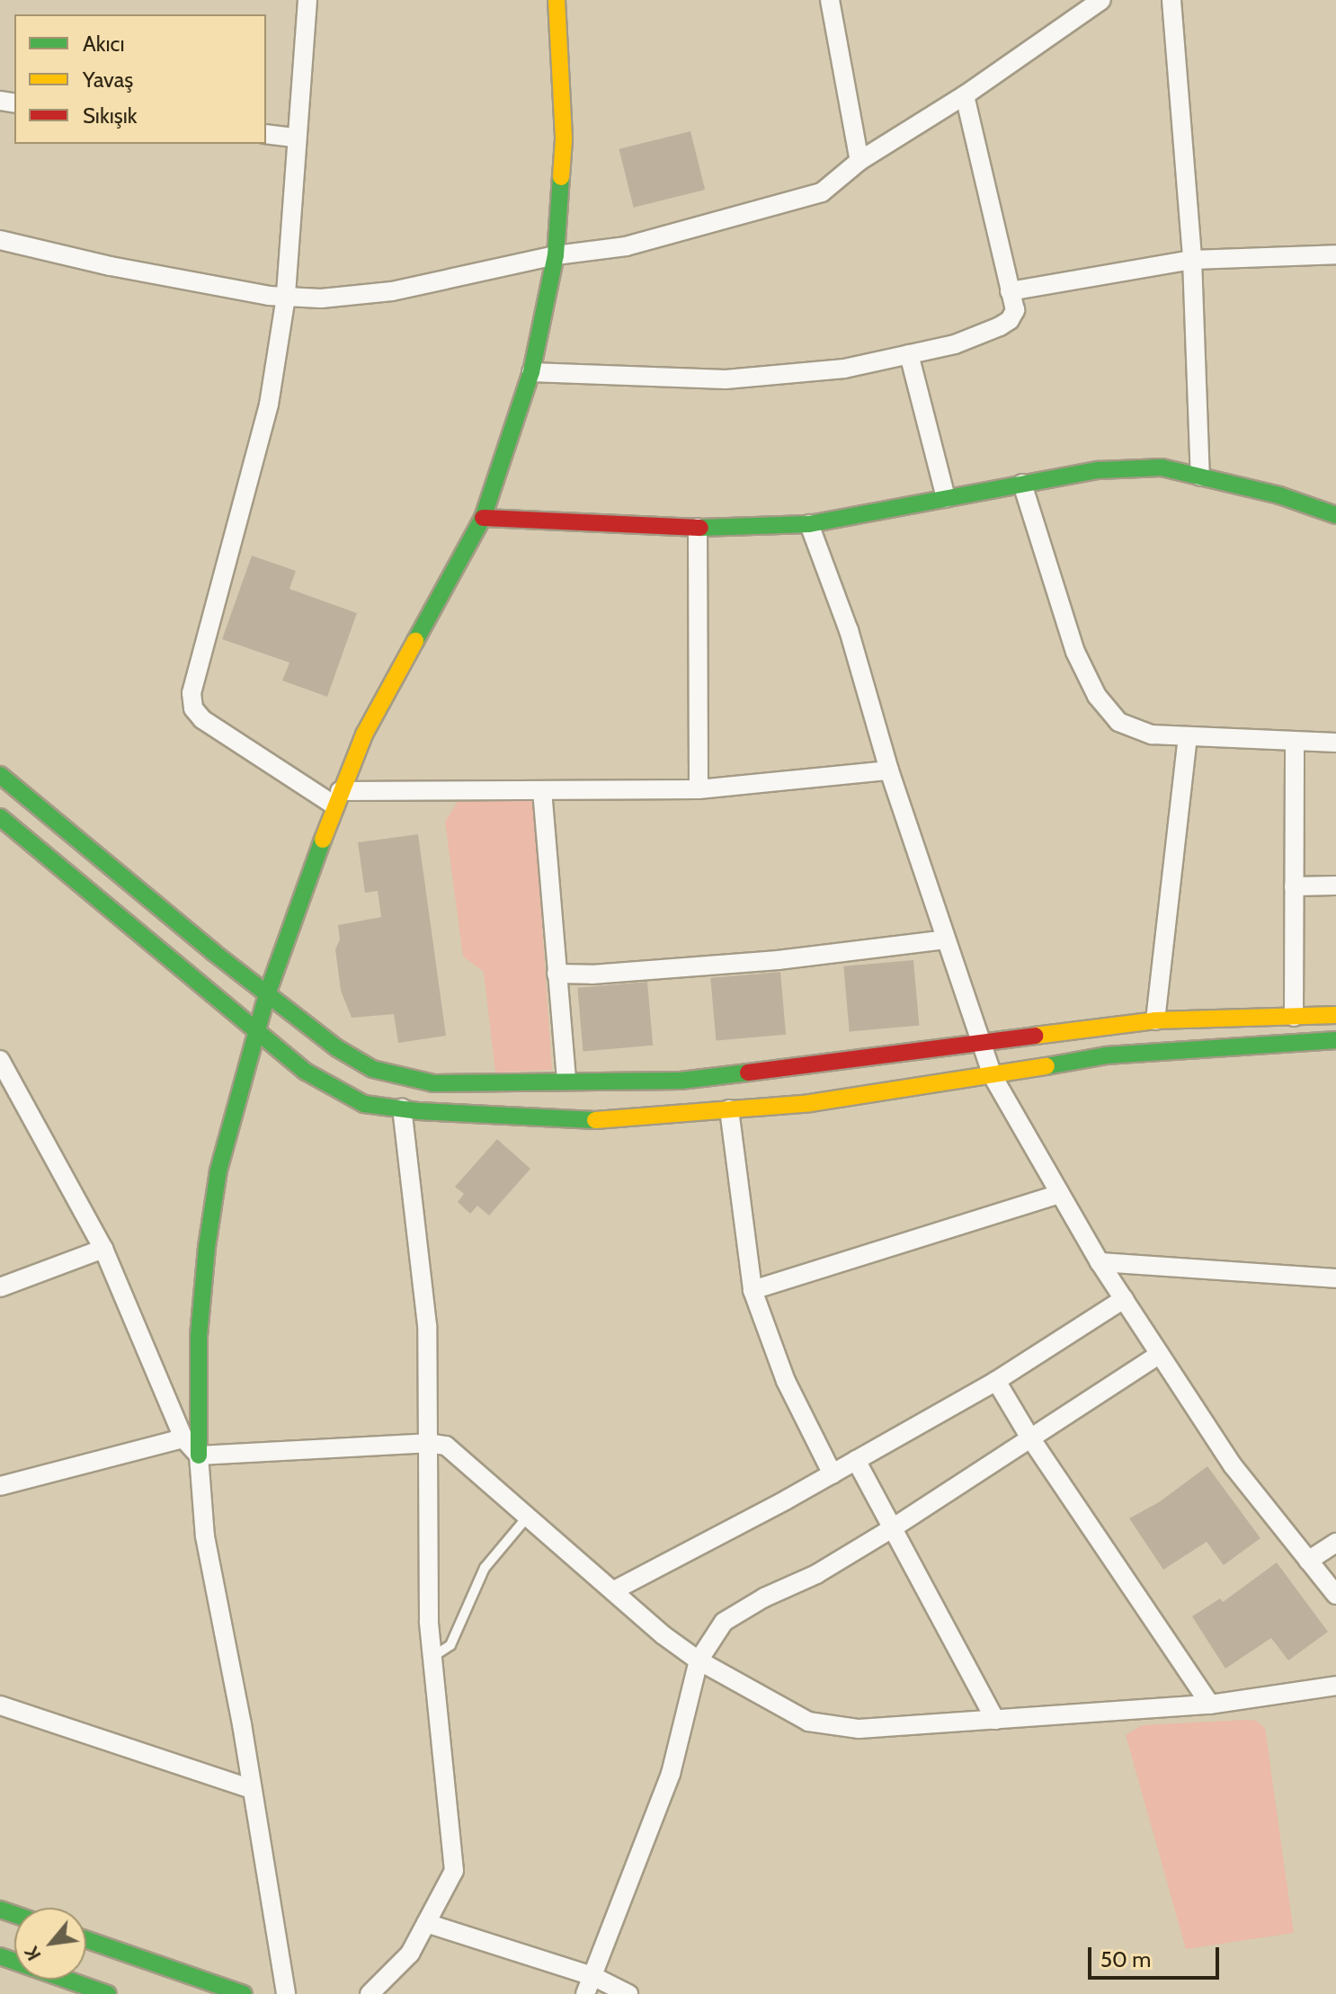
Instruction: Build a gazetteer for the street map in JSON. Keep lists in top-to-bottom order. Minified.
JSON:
{"legend":["Akıcı","Yavaş","Sıkışık"],"scale_bar":"50 m","north":"bottom left"}
